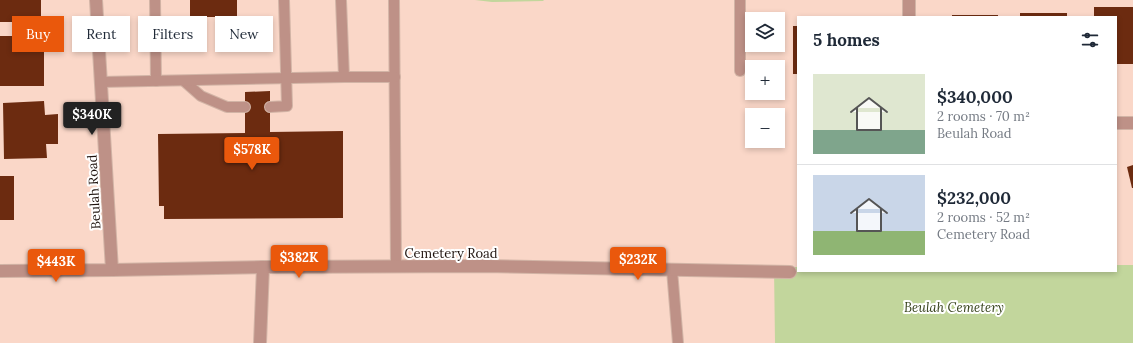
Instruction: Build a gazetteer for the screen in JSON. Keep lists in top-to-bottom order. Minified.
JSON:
{"streets":{"street":["Beulah Road","Cemetery Road"]},"crossings":[["Beulah Road","Cemetery Road"]],"parks":["Beulah Cemetery"],"page":{"map_buttons":["+","−"],"chip":["Buy","Rent","Filters","New"],"heading":"5 homes","list":[{"name":"$340,000","note":"2 rooms · 70 m² · Beulah Road"},{"name":"$232,000","note":"2 rooms · 52 m² · Cemetery Road"}],"price":["$340K","$578K","$382K","$232K","$443K"]}}
